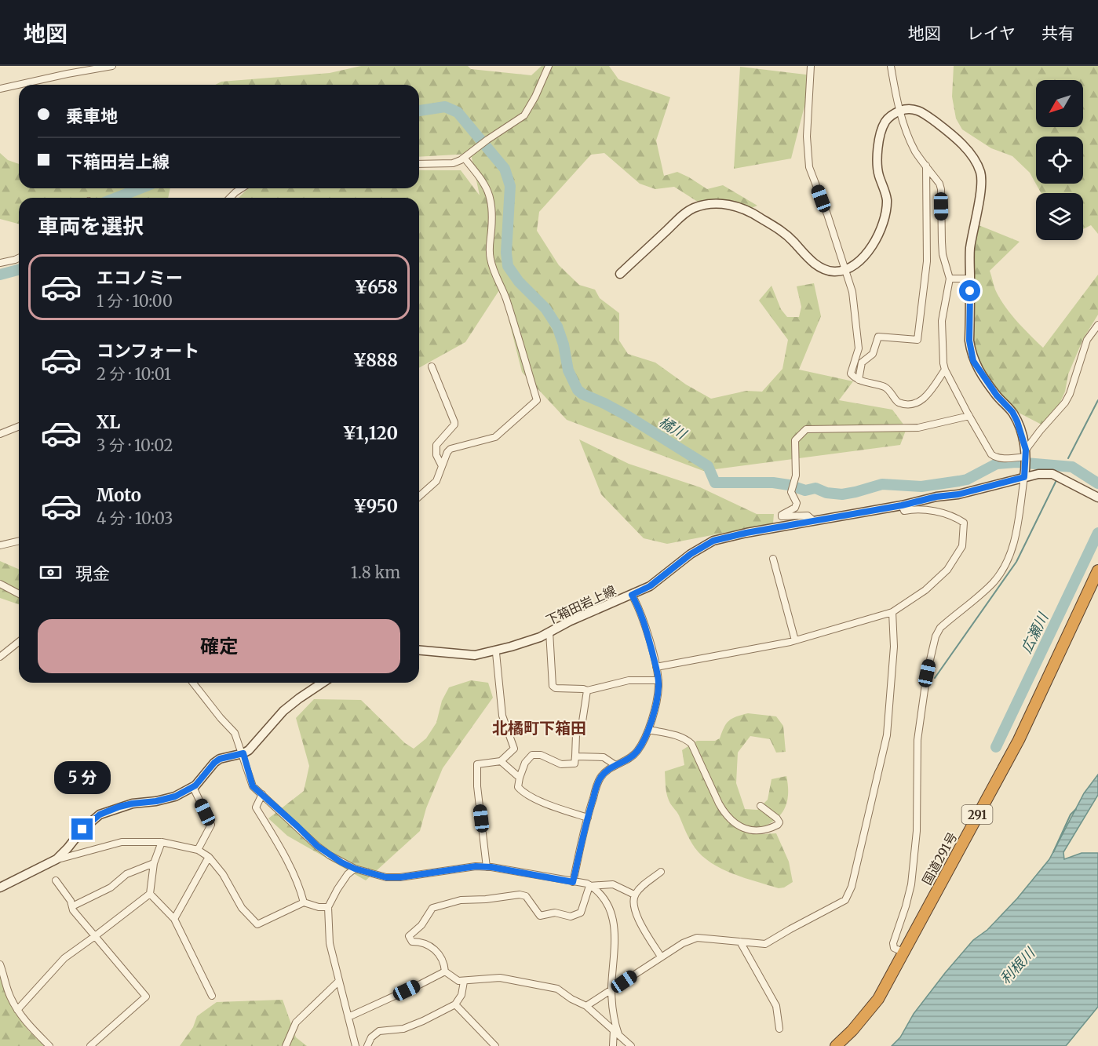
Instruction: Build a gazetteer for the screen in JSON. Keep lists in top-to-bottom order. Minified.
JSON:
{"streets":{"highway":["291","国道291号"],"main road":["下箱田岩上線"]},"districts":["北橘町下箱田"],"water":["橘川","広瀬川","利根川"],"north":"bottom left","page":{"header":"地図","nav":["地図","レイヤ","共有"],"banner":["乗車地","下箱田岩上線"],"heading":"車両を選択","list":[{"name":"エコノミー","note":"1 分 · 10:00","value":"¥658"},{"name":"コンフォート","note":"2 分 · 10:01","value":"¥888"},{"name":"XL","note":"3 分 · 10:02","value":"¥1,120"},{"name":"Moto","note":"4 分 · 10:03","value":"¥950"}],"pay":["現金","1.8 km"],"buttons":"確定","bubble":"5 分"}}
